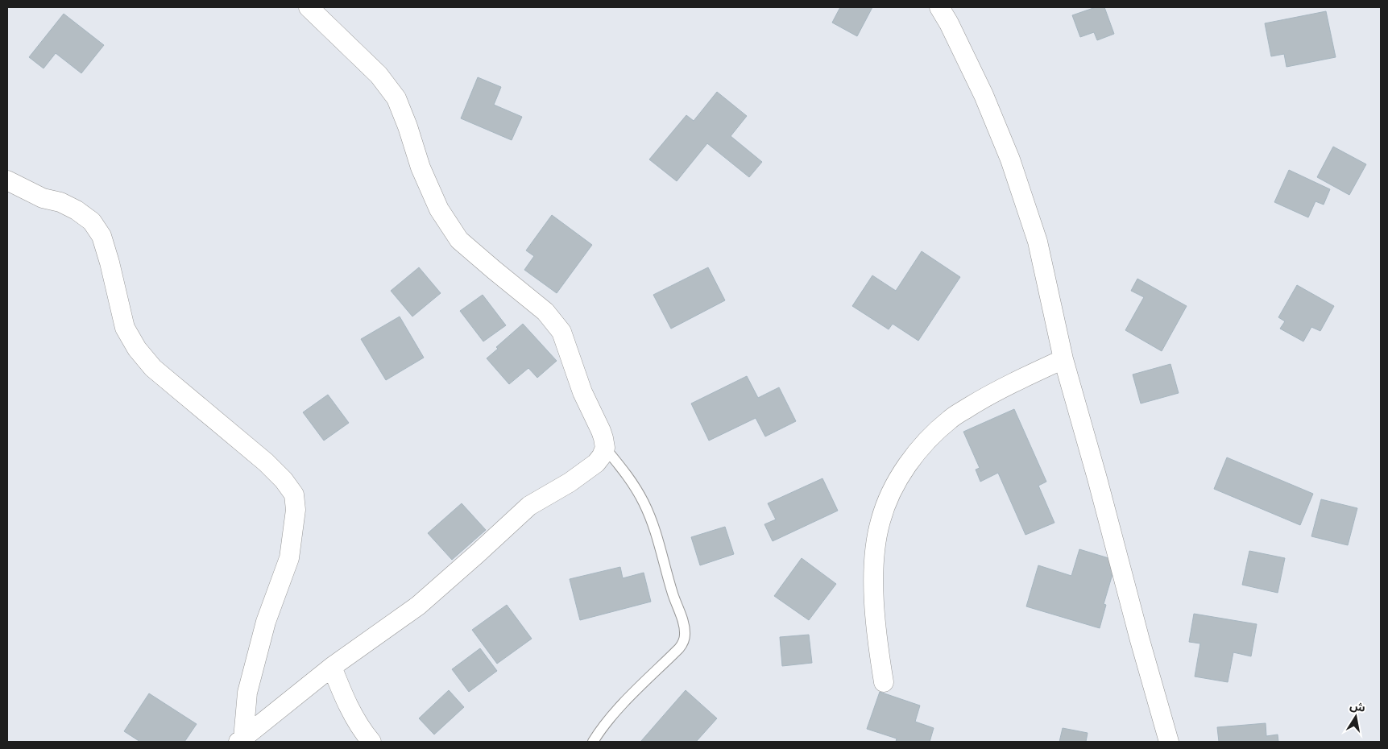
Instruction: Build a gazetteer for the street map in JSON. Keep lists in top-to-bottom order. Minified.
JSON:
{"north":"top"}
